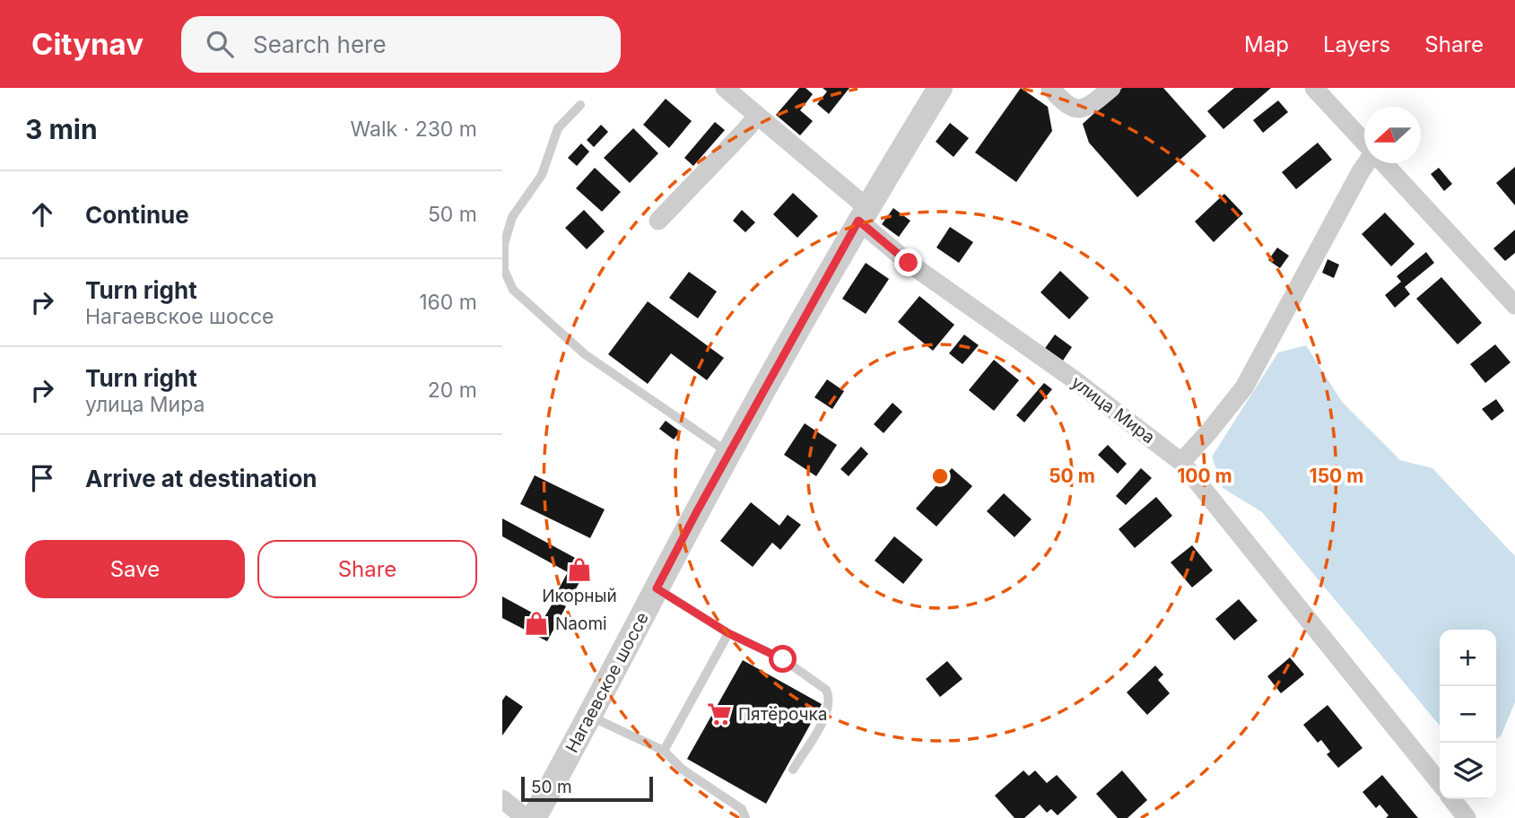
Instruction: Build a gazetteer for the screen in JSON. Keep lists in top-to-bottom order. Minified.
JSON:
{"streets":{"street":["улица Мира","Нагаевское шоссе"]},"crossings":[["улица Мира","Нагаевское шоссе"]],"places":{"shop":["Икорный","Naomi"],"supermarket":["Пятёрочка"]},"scale_bar":"50 m","north":"left","page":{"header":"Citynav","search":"Search here","nav":["Map","Layers","Share"],"heading":["3 min","Walk · 230 m"],"list":[["Continue","50 m"],["Turn right","Нагаевское шоссе","160 m"],["Turn right","улица Мира","20 m"],"Arrive at destination"],"buttons":["Save","Share"],"map_buttons":["+","−"],"scale":"50 m"},"rings":["50 m","100 m","150 m"]}
